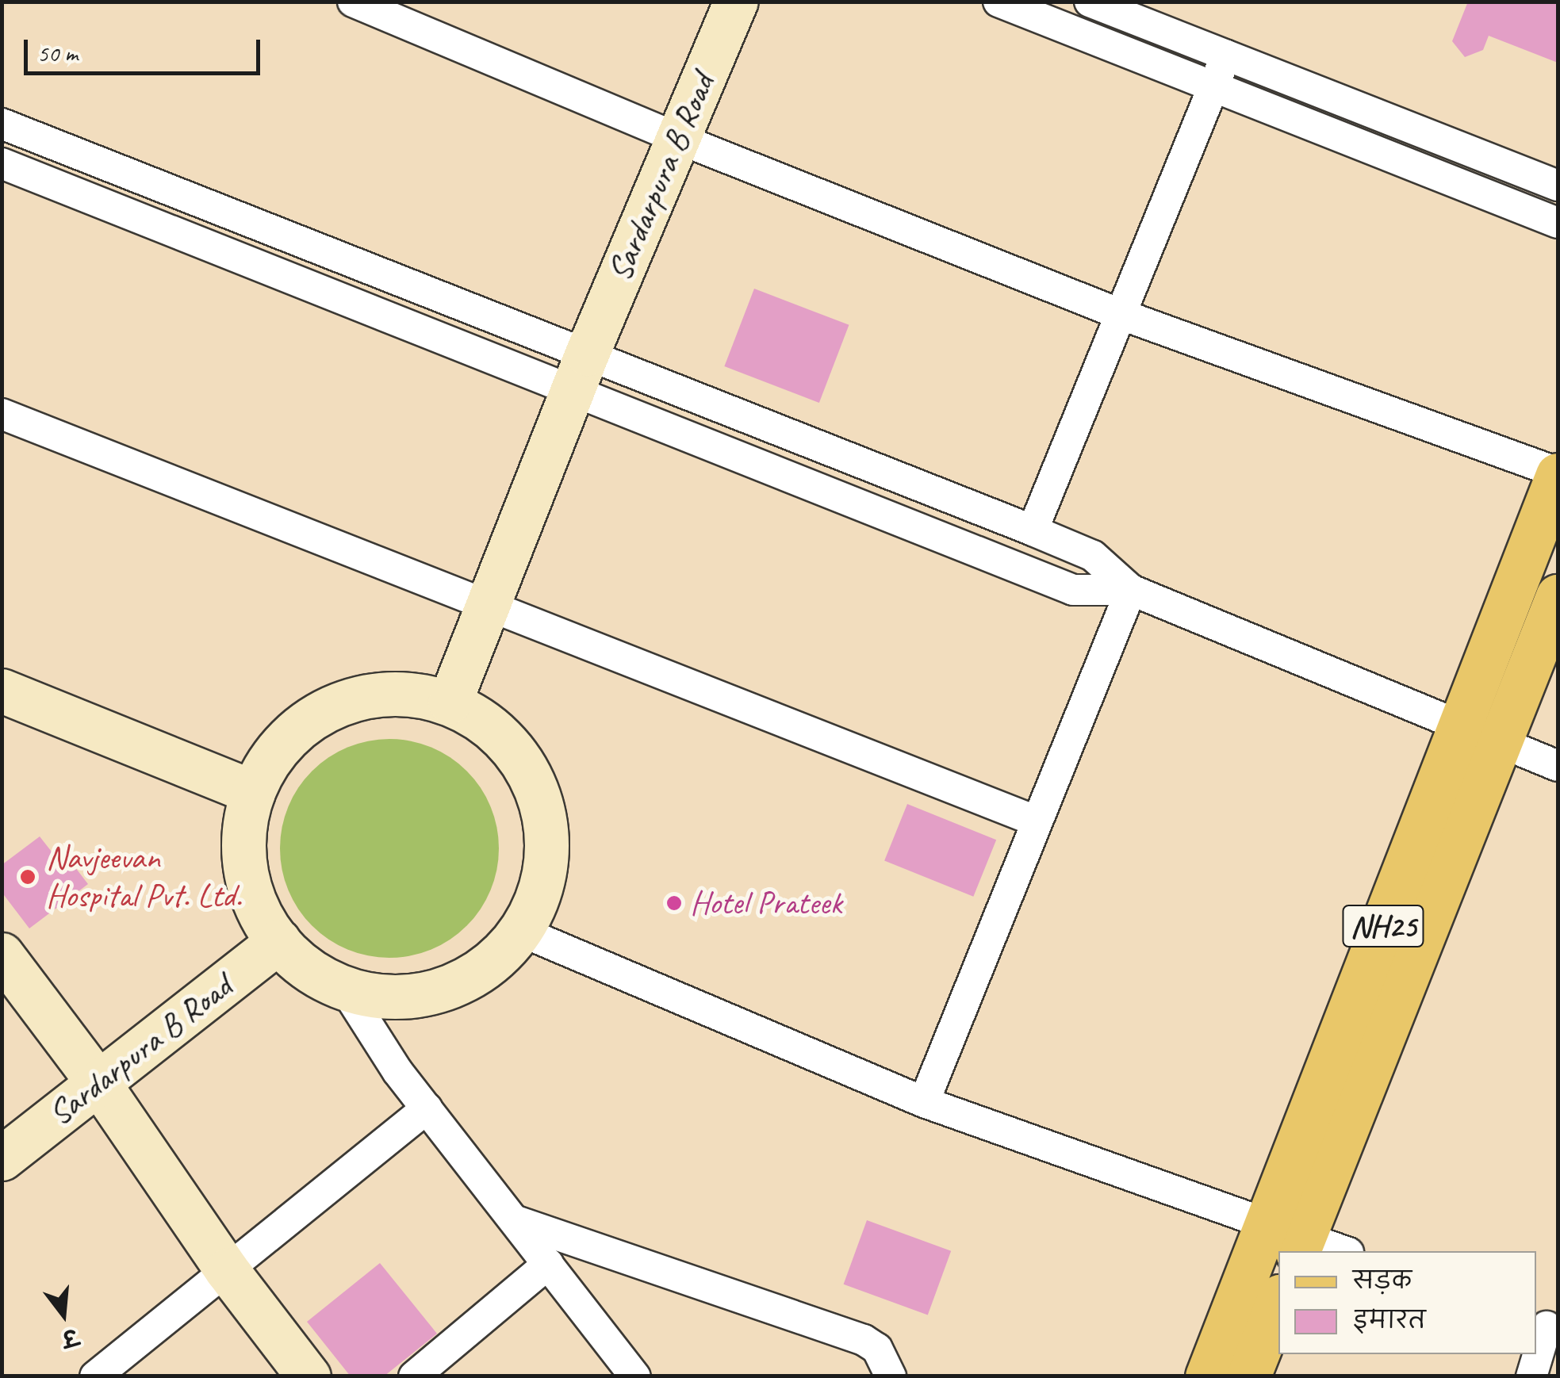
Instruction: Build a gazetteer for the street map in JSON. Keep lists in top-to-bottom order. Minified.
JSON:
{"streets":{"main road":["NH25"],"street":["Sardarpura B Road"]},"places":["Navjeevan Hospital Pvt. Ltd.","Hotel Prateek"],"legend":["सड़क","इमारत"],"scale_bar":"50 m","north":"bottom"}
